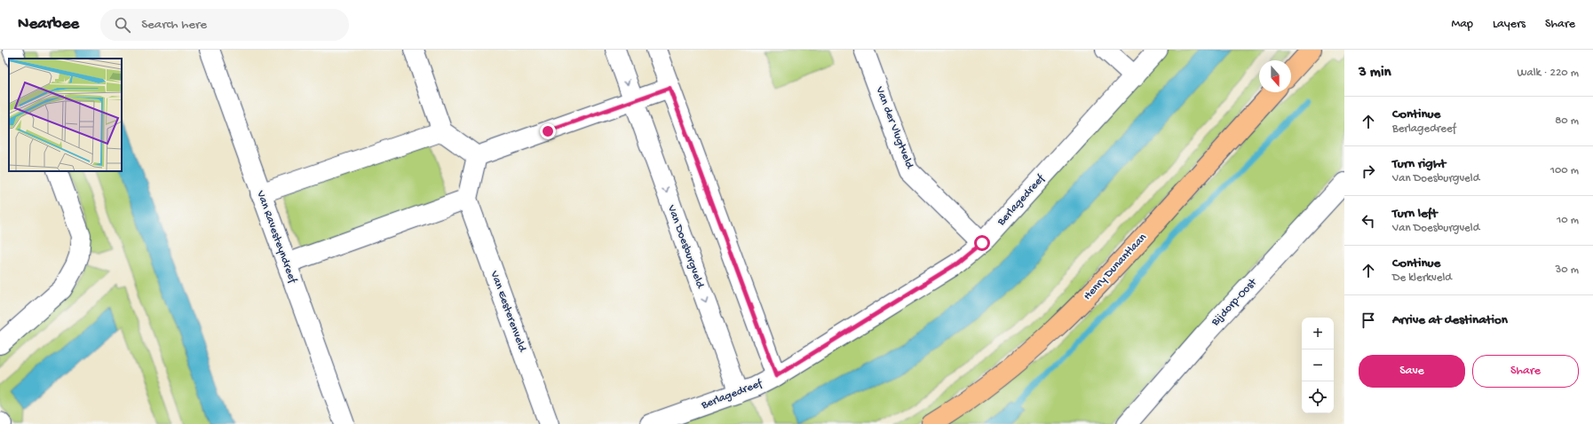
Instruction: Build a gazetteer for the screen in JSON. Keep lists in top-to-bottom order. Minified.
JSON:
{"streets":{"main road":["Henry Dunantlaan"],"street":["Van der Vlugtveld","Berlagedreef","Van Ravesteyndreef","Van Doesburgveld","Bijdorp-Oost","Van Eesterenveld"]},"crossings":[["Van der Vlugtveld","Berlagedreef"],["Berlagedreef","Van Doesburgveld"]],"north":"bottom","page":{"header":"Nearbee","search":"Search here","nav":["Map","Layers","Share"],"heading":["3 min","Walk · 220 m"],"list":[["Continue","Berlagedreef","80 m"],["Turn right","Van Doesburgveld","100 m"],["Turn left","Van Doesburgveld","10 m"],["Continue","De klerkveld","30 m"],"Arrive at destination"],"map_buttons":["+","−"],"buttons":["Save","Share"]}}
